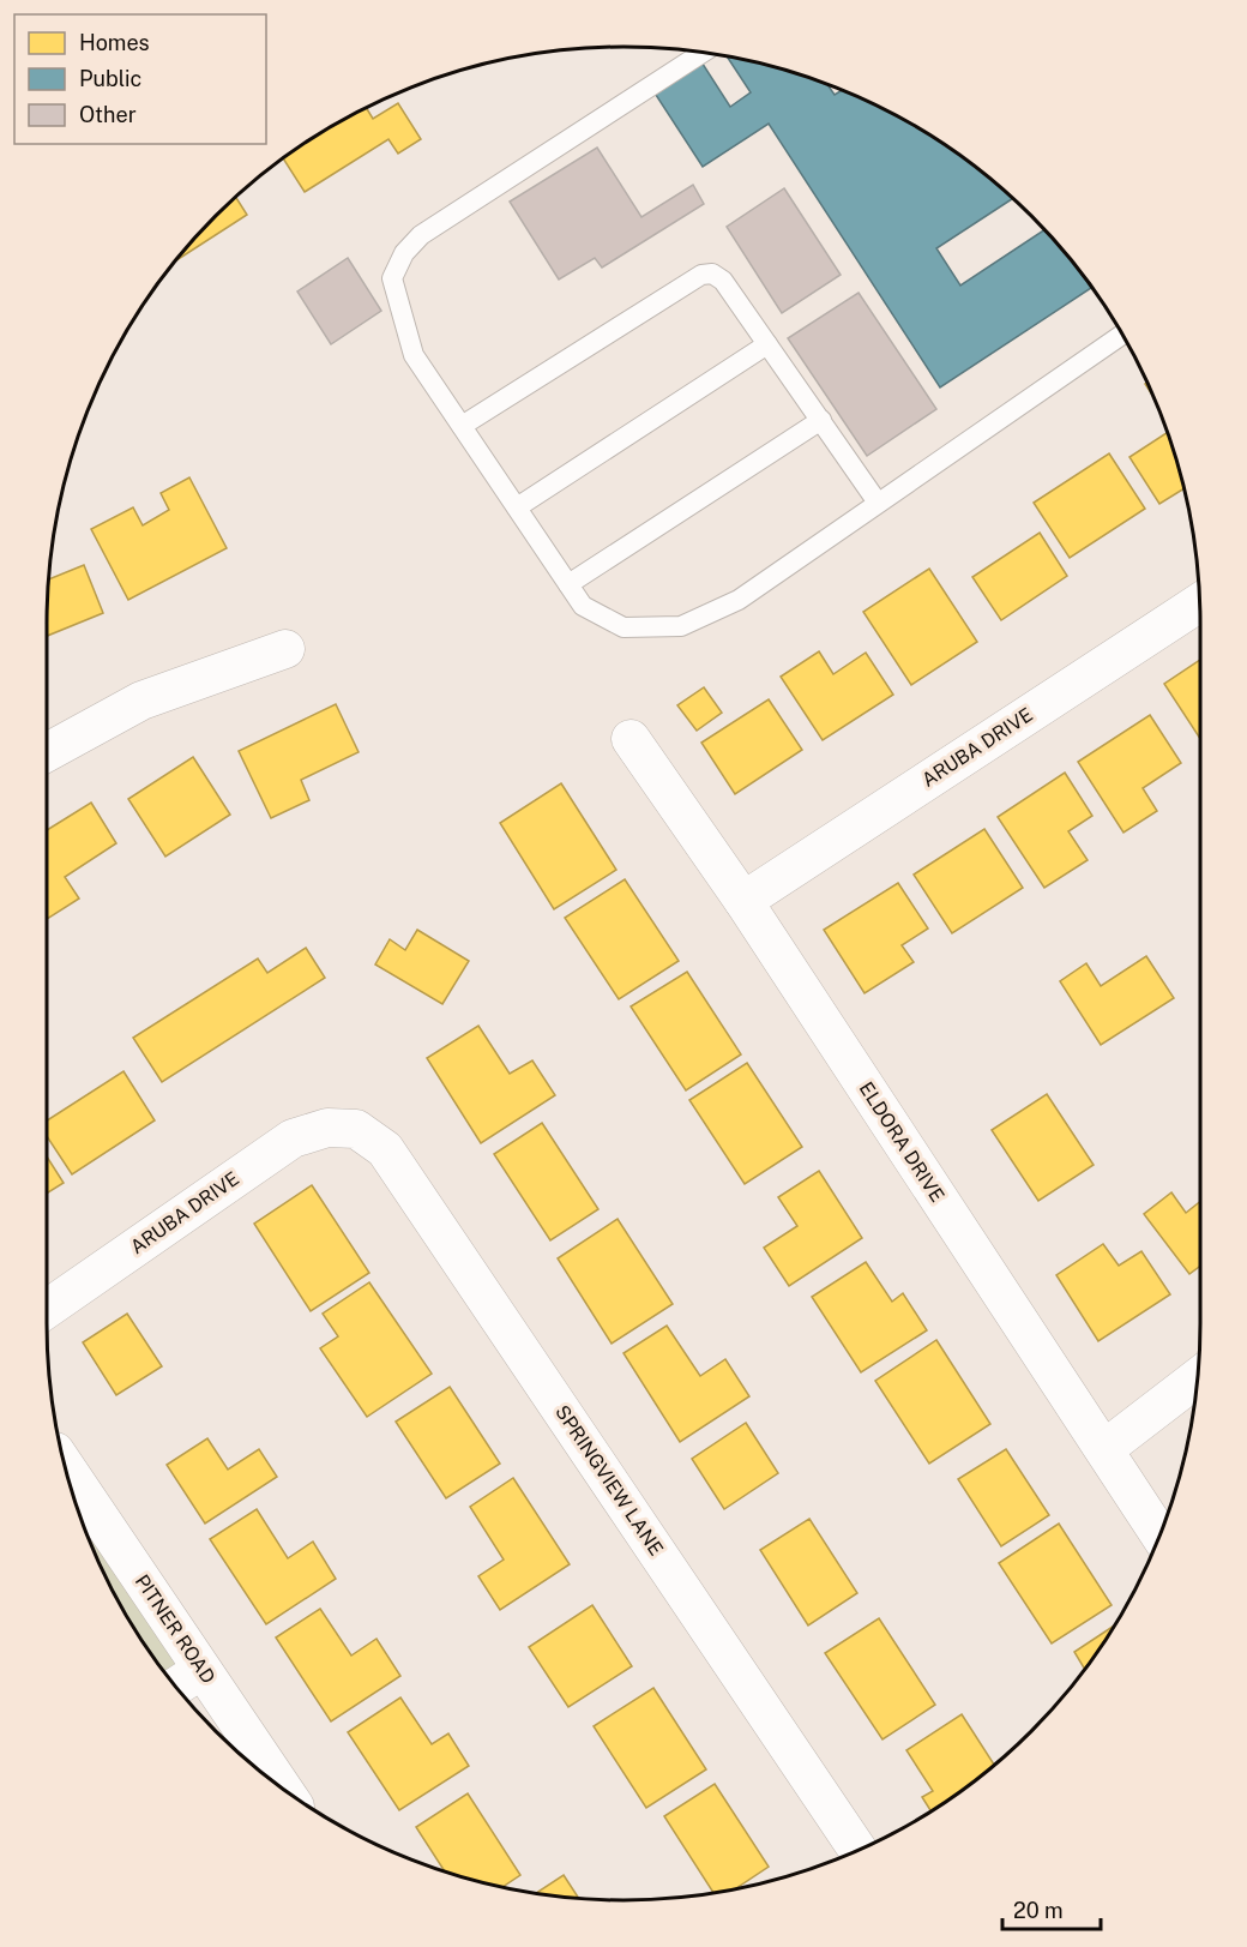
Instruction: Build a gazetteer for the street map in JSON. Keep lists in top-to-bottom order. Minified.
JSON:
{"streets":{"street":["ARUBA DRIVE","ELDORA DRIVE","SPRINGVIEW LANE","PITNER ROAD"]},"crossings":[["ARUBA DRIVE","ELDORA DRIVE"],["ARUBA DRIVE","SPRINGVIEW LANE"]],"legend":["Homes","Public","Other"],"scale_bar":"20 m"}
